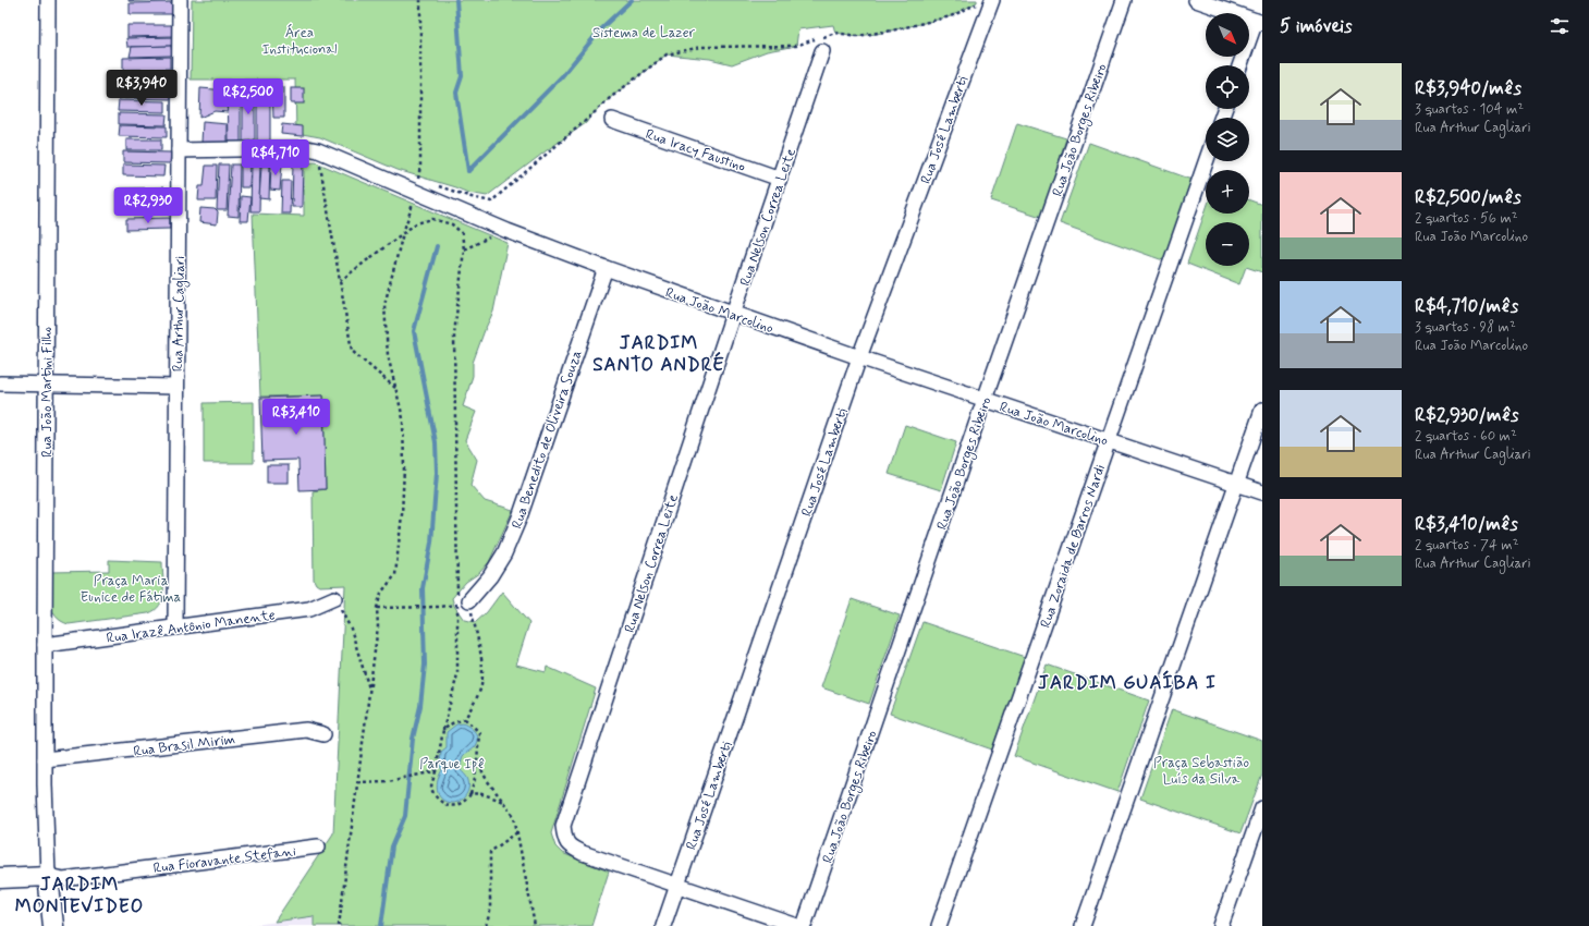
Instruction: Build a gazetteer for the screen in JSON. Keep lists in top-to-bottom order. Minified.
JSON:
{"streets":{"street":["Rua José Lamberti","Rua João Borges Ribeiro","Rua Iracy Faustino","Rua Nelson Correa Leite","Rua João Marcolino","Rua Arthur Cagliari","Rua João Martini Filho","Rua Benedito de Oliveira Souza","Rua Zoraida de Barros Nardi","Rua Irazê Antônio Manente","Rua Brasil Mirim","Rua Fioravante Stefani"]},"crossings":[["Rua José Lamberti","Rua Nelson Correa Leite"],["Rua José Lamberti","Rua João Marcolino"],["Rua João Borges Ribeiro","Rua João Marcolino"],["Rua Iracy Faustino","Rua Nelson Correa Leite"],["Rua Nelson Correa Leite","Rua João Marcolino"],["Rua João Marcolino","Rua Arthur Cagliari"],["Rua João Marcolino","Rua Benedito de Oliveira Souza"],["Rua João Marcolino","Rua Zoraida de Barros Nardi"],["Rua Arthur Cagliari","Rua Irazê Antônio Manente"],["Rua João Martini Filho","Rua Irazê Antônio Manente"],["Rua João Martini Filho","Rua Brasil Mirim"],["Rua João Martini Filho","Rua Fioravante Stefani"]],"districts":["JARDIM SANTO ANDRÉ","JARDIM GUAÍBA I","JARDIM MONTEVIDEO"],"parks":["Área Institucional","Sistema de Lazer","Praça Maria Eunice de Fátima","Praça Sebastião Luís da Silva","Parque Ipê"],"north":"bottom right","page":{"heading":"5 imóveis","map_buttons":["+","−"],"list":[{"name":"R$3,940/mês","note":"3 quartos · 104 m² · Rua Arthur Cagliari"},{"name":"R$2,500/mês","note":"2 quartos · 56 m² · Rua João Marcolino"},{"name":"R$4,710/mês","note":"3 quartos · 98 m² · Rua João Marcolino"},{"name":"R$2,930/mês","note":"2 quartos · 60 m² · Rua Arthur Cagliari"},{"name":"R$3,410/mês","note":"2 quartos · 74 m² · Rua Arthur Cagliari"}],"price":["R$3,940","R$2,500","R$4,710","R$2,930","R$3,410"]}}
